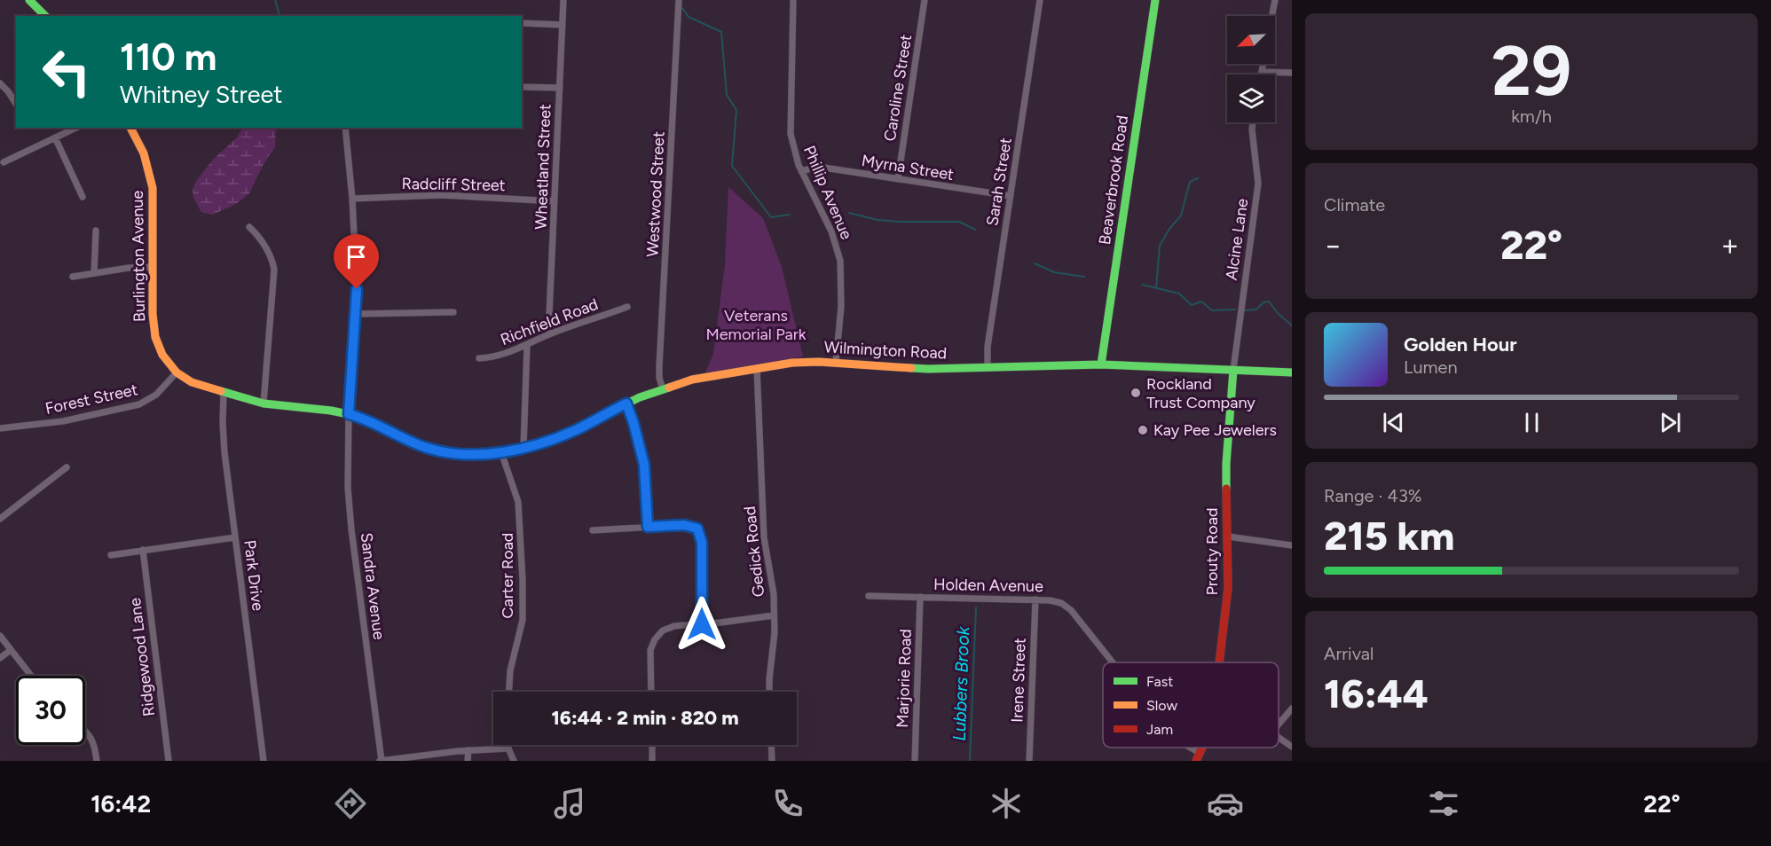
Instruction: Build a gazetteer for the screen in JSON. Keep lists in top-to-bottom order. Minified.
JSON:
{"streets":{"main road":["Beaverbrook Road","Burlington Avenue","Wilmington Road","Prouty Road"],"street":["Caroline Street","Wheatland Street","Myrna Street","Sarah Street","Radcliff Street","Phillip Avenue","Westwood Street","Alcine Lane","Richfield Road","Forest Street","Gedick Road","Park Drive","Carter Road","Holden Avenue","Sandra Avenue","Ridgewood Lane","Marjorie Road","Irene Street"]},"crossings":[["Caroline Street","Myrna Street"],["Wheatland Street","Radcliff Street"],["Wheatland Street","Richfield Road"],["Myrna Street","Sarah Street"],["Myrna Street","Phillip Avenue"],["Beaverbrook Road","Wilmington Road"],["Sarah Street","Wilmington Road"],["Radcliff Street","Sandra Avenue"],["Phillip Avenue","Wilmington Road"],["Westwood Street","Wilmington Road"],["Alcine Lane","Wilmington Road"],["Alcine Lane","Prouty Road"],["Burlington Avenue","Wilmington Road"],["Burlington Avenue","Forest Street"],["Wilmington Road","Gedick Road"],["Wilmington Road","Prouty Road"],["Wilmington Road","Park Drive"],["Wilmington Road","Carter Road"],["Wilmington Road","Sandra Avenue"],["Holden Avenue","Marjorie Road"],["Holden Avenue","Irene Street"]],"water":["Lubbers Brook"],"parks":["Veterans Memorial Park"],"places":["Rockland Trust Company","Kay Pee Jewelers"],"legend":["Fast","Slow","Jam"],"north":"bottom left","page":{"tile":[["29","km/h"],"Climate",["Range · 43%","215 km"],["Arrival","16:44"]],"turn":["110 m","Whitney Street"],"heat":["−","22°","+"],"song":["Golden Hour","Lumen"],"limit":"30","trip":"16:44 · 2 min · 820 m","tabs":["16:42","22°"]}}
